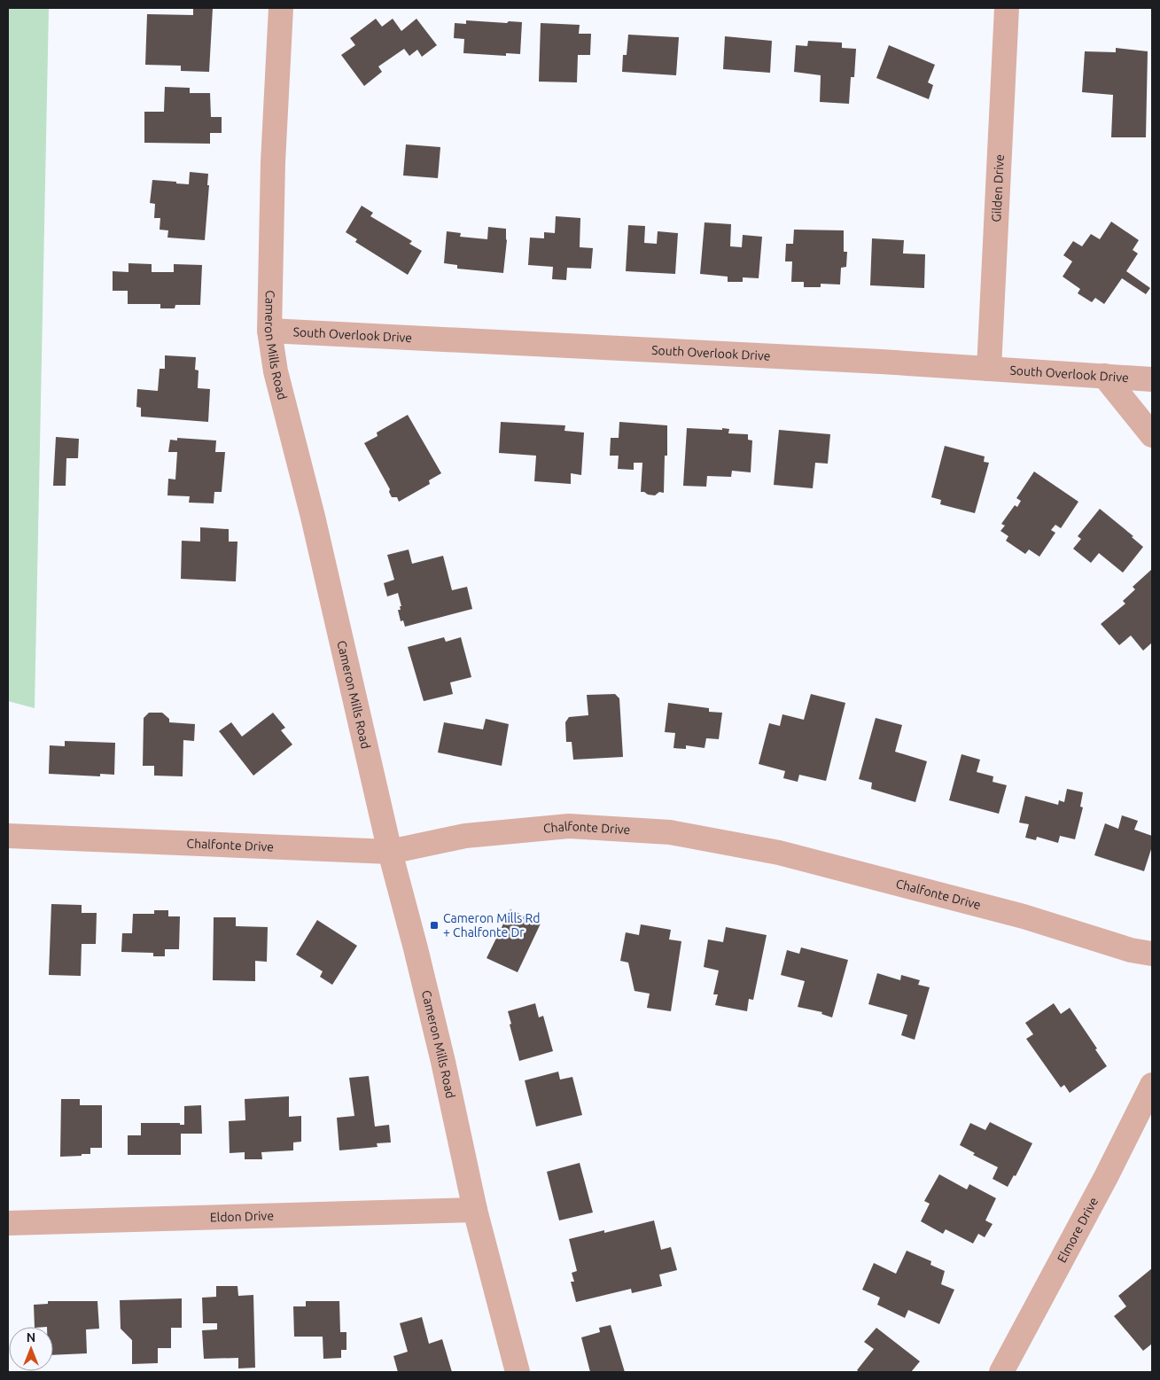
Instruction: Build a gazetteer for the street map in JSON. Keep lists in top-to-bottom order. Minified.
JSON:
{"streets":{"street":["Gilden Drive","South Overlook Drive","Cameron Mills Road","Chalfonte Drive","Eldon Drive","Elmore Drive"]},"crossings":[["Gilden Drive","South Overlook Drive"],["South Overlook Drive","Cameron Mills Road"],["Cameron Mills Road","Chalfonte Drive"],["Cameron Mills Road","Eldon Drive"]],"places":{"transit":["Cameron Mills Rd + Chalfonte Dr"]},"north":"top"}
